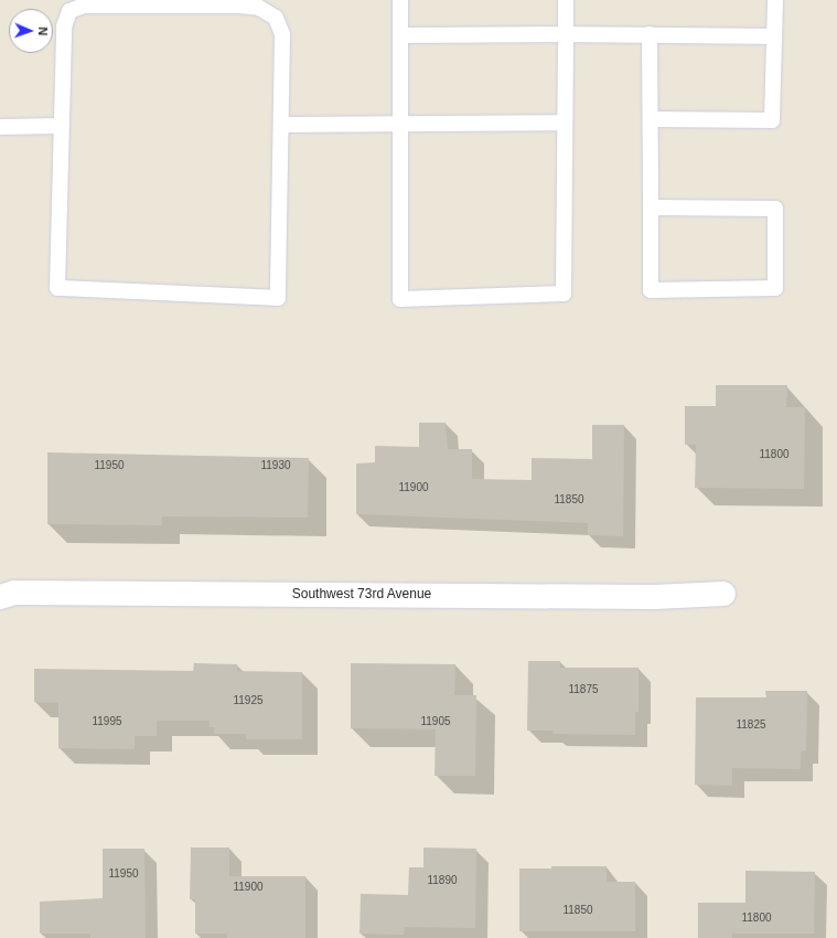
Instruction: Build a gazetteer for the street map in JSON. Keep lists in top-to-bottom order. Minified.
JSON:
{"streets":{"street":["Southwest 73rd Avenue"]},"house_numbers":["11800","11950","11930","11900","11850","11875","11925","11995","11905","11825","11950","11890","11900","11850","11800"],"north":"right"}
